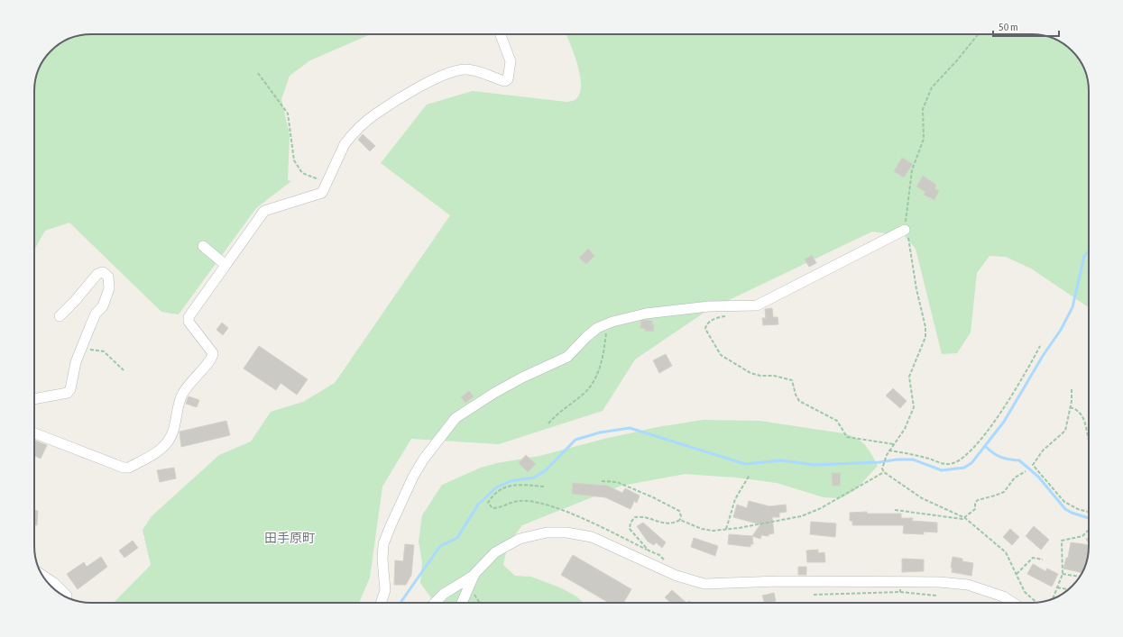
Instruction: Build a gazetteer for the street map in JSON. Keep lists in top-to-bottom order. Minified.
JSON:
{"districts":["田手原町"],"scale_bar":"50 m"}
